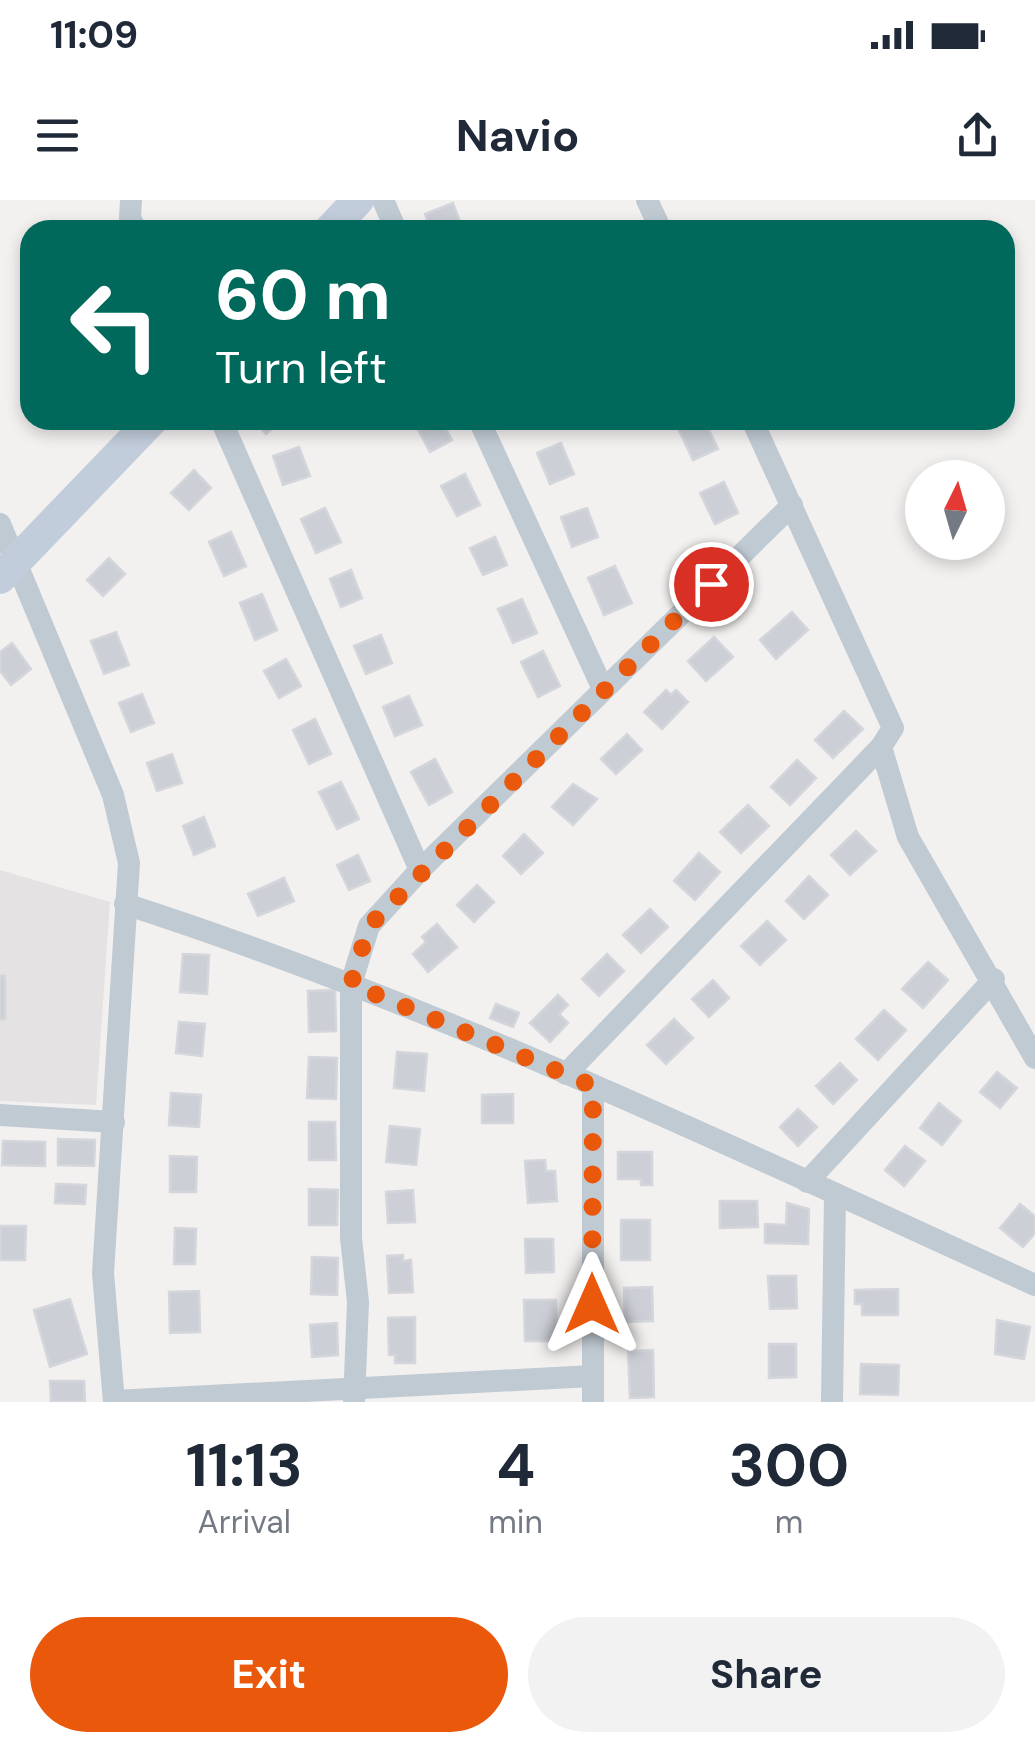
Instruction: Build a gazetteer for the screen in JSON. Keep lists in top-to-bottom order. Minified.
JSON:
{"north":"top","page":{"status":"11:09","header":"Navio","turn":["60 m","Turn left"],"eta":["11:13","Arrival","4","min","300","m"],"buttons":["Exit","Share"]}}
